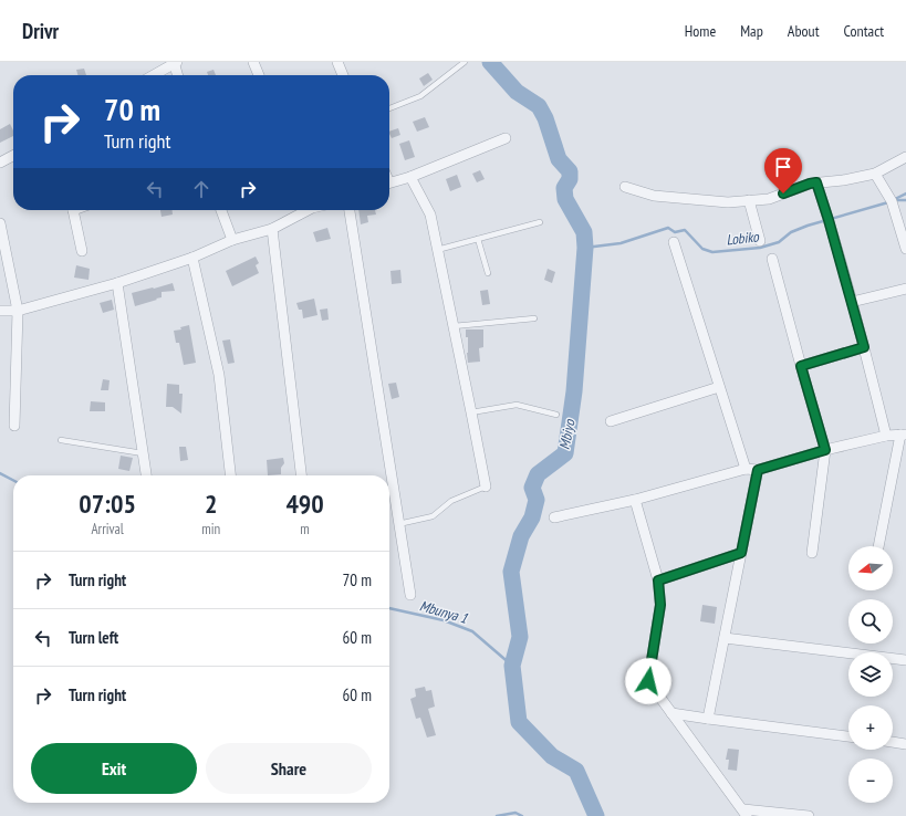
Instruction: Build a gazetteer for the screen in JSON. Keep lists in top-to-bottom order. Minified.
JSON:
{"water":["Lobiko","Mbiyo","Mbunya 1"],"north":"left","page":{"header":"Drivr","nav":["Home","Map","About","Contact"],"turn":["70 m","Turn right"],"eta":["07:05","Arrival","2","min","490","m"],"map_buttons":["+","−"],"list":[{"name":"Turn right","value":"70 m"},{"name":"Turn left","value":"60 m"},{"name":"Turn right","value":"60 m"}],"buttons":["Exit","Share"]}}
